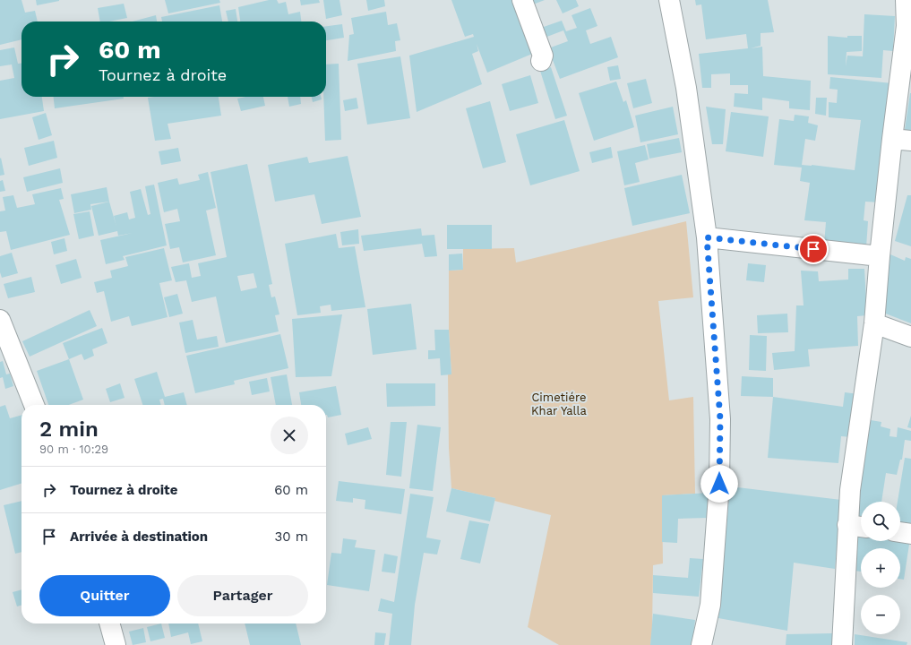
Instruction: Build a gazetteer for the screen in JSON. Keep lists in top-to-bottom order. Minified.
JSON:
{"parks":["Cimetiére Khar Yalla"],"page":{"turn":["60 m","Tournez à droite"],"heading":["2 min","90 m · 10:29"],"list":[{"name":"Tournez à droite","value":"60 m"},{"name":"Arrivée à destination","value":"30 m"}],"map_buttons":["+","−"],"buttons":["Quitter","Partager"]}}
